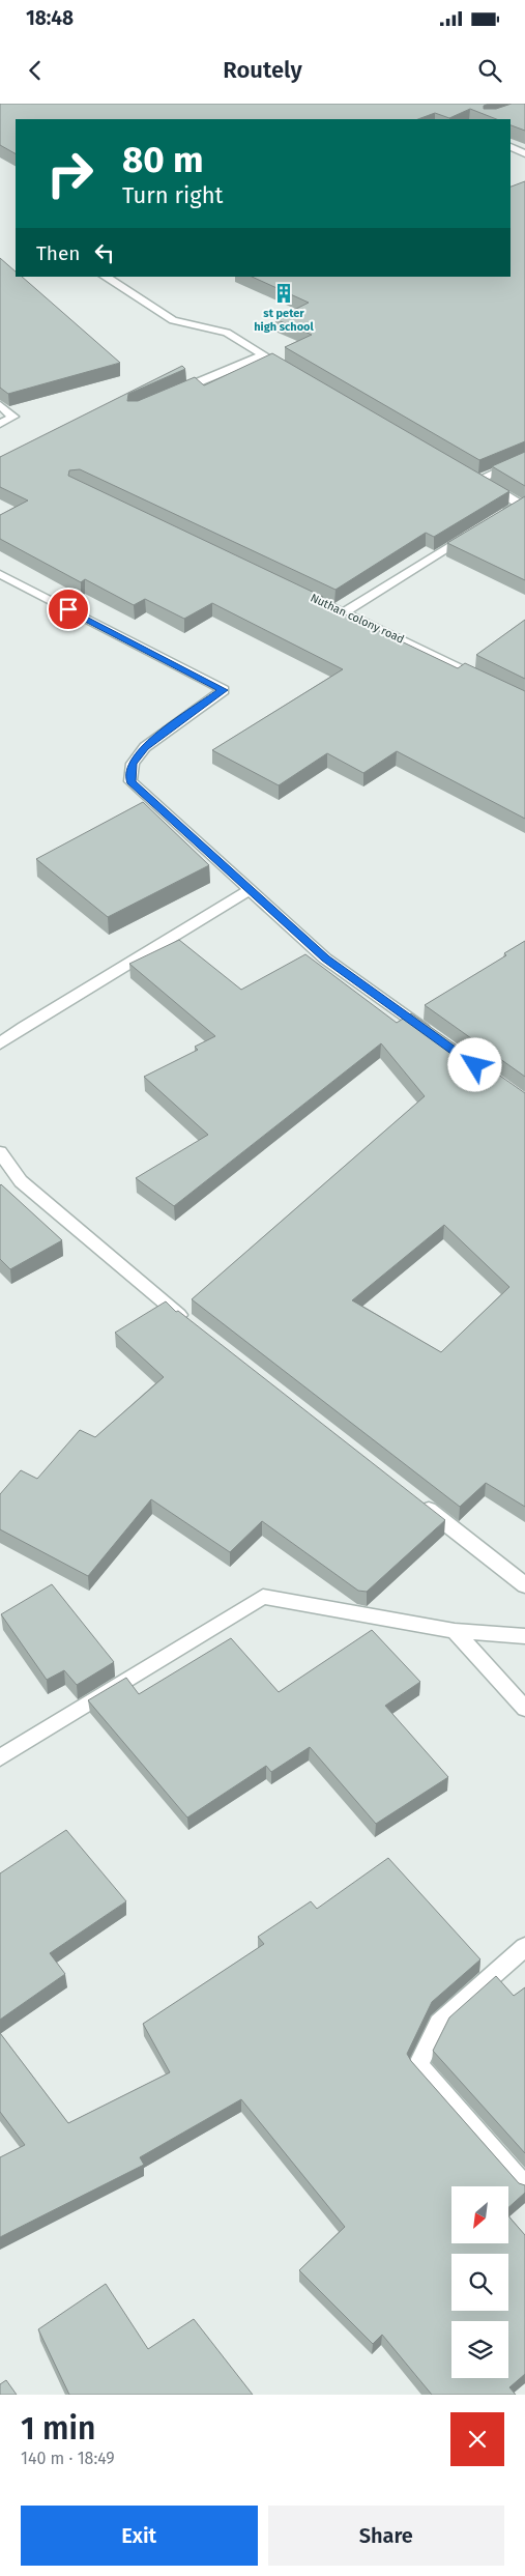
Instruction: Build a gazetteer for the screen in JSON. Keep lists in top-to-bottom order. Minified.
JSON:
{"streets":{"street":["Nuthan colony road"]},"places":{"building":["st peter high school"]},"north":"bottom left","page":{"status":"18:48","header":"Routely","turn":["80 m","Turn right"],"then":"Then","heading":["1 min","140 m · 18:49"],"buttons":["Exit","Share"]}}
